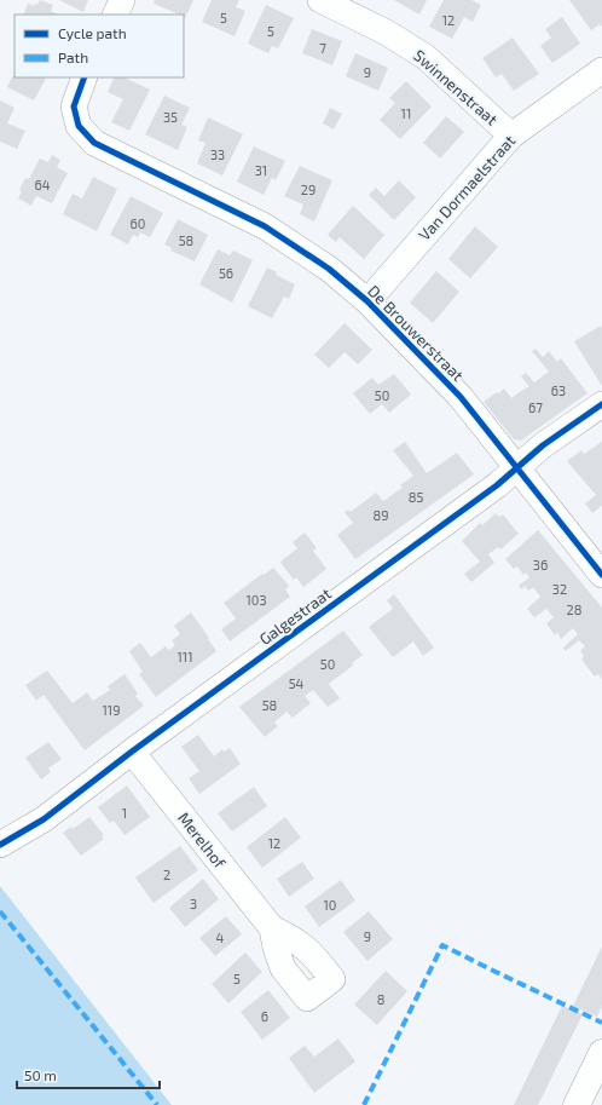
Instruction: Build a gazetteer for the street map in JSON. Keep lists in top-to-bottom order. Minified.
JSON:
{"streets":{"street":["Swinnenstraat","Van Dormaelstraat","De Brouwerstraat","Galgestraat","Merelhof"]},"crossings":[["Swinnenstraat","Van Dormaelstraat"],["Van Dormaelstraat","De Brouwerstraat"],["De Brouwerstraat","Galgestraat"],["Galgestraat","Merelhof"]],"house_numbers":["5","12","5","7","9","11","35","33","31","64","29","60","58","56","63","50","67","85","89","36","32","103","28","111","50","54","58","119","1","12","2","3","10","9","4","5","8","6"],"legend":["Cycle path","Path"],"scale_bar":"50 m"}
